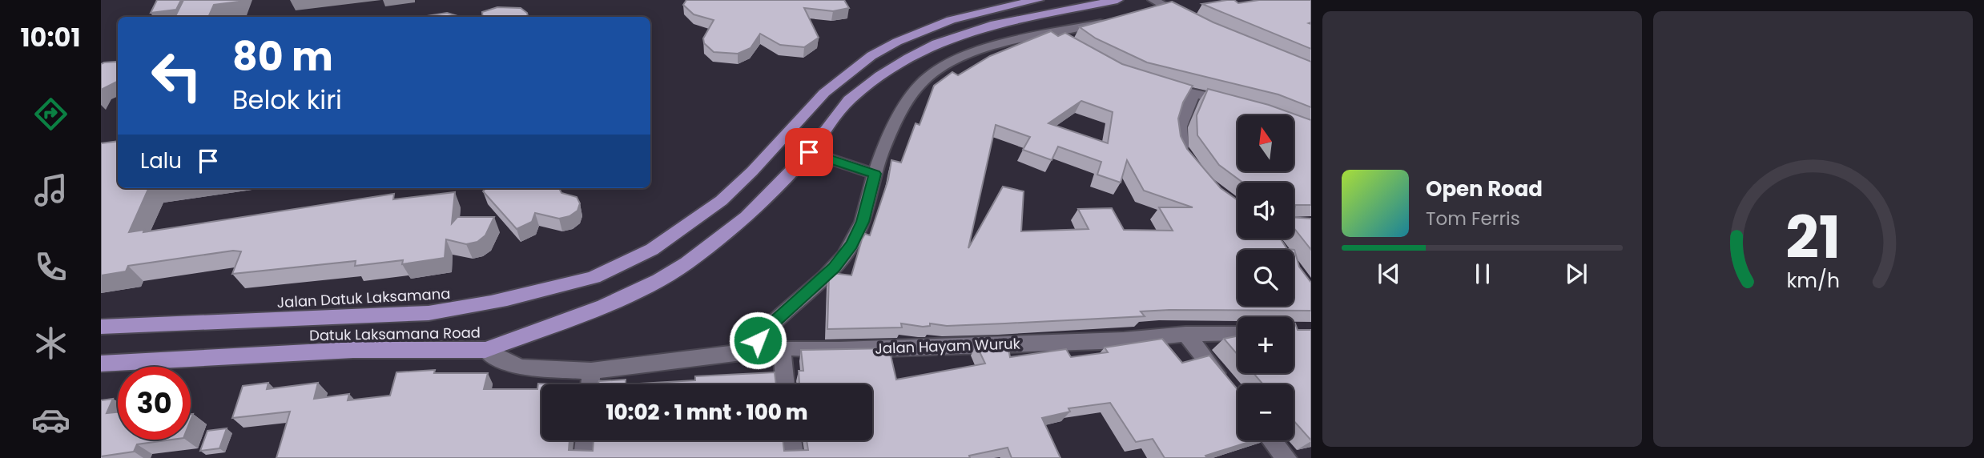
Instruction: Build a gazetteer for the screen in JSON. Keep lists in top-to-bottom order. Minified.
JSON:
{"streets":{"highway":["Jalan Datuk Laksamana","Datuk Laksamana Road"],"street":["Jalan Hayam Wuruk"]},"crossings":[["Datuk Laksamana Road","Jalan Hayam Wuruk"]],"north":"top","page":{"tabs":"10:01","turn":["80 m","Belok kiri"],"map_buttons":["+","−"],"then":"Lalu","song":["Open Road","Tom Ferris"],"limit":"30","trip":"10:02 · 1 mnt · 100 m","gauge":["21","km/h"]}}
